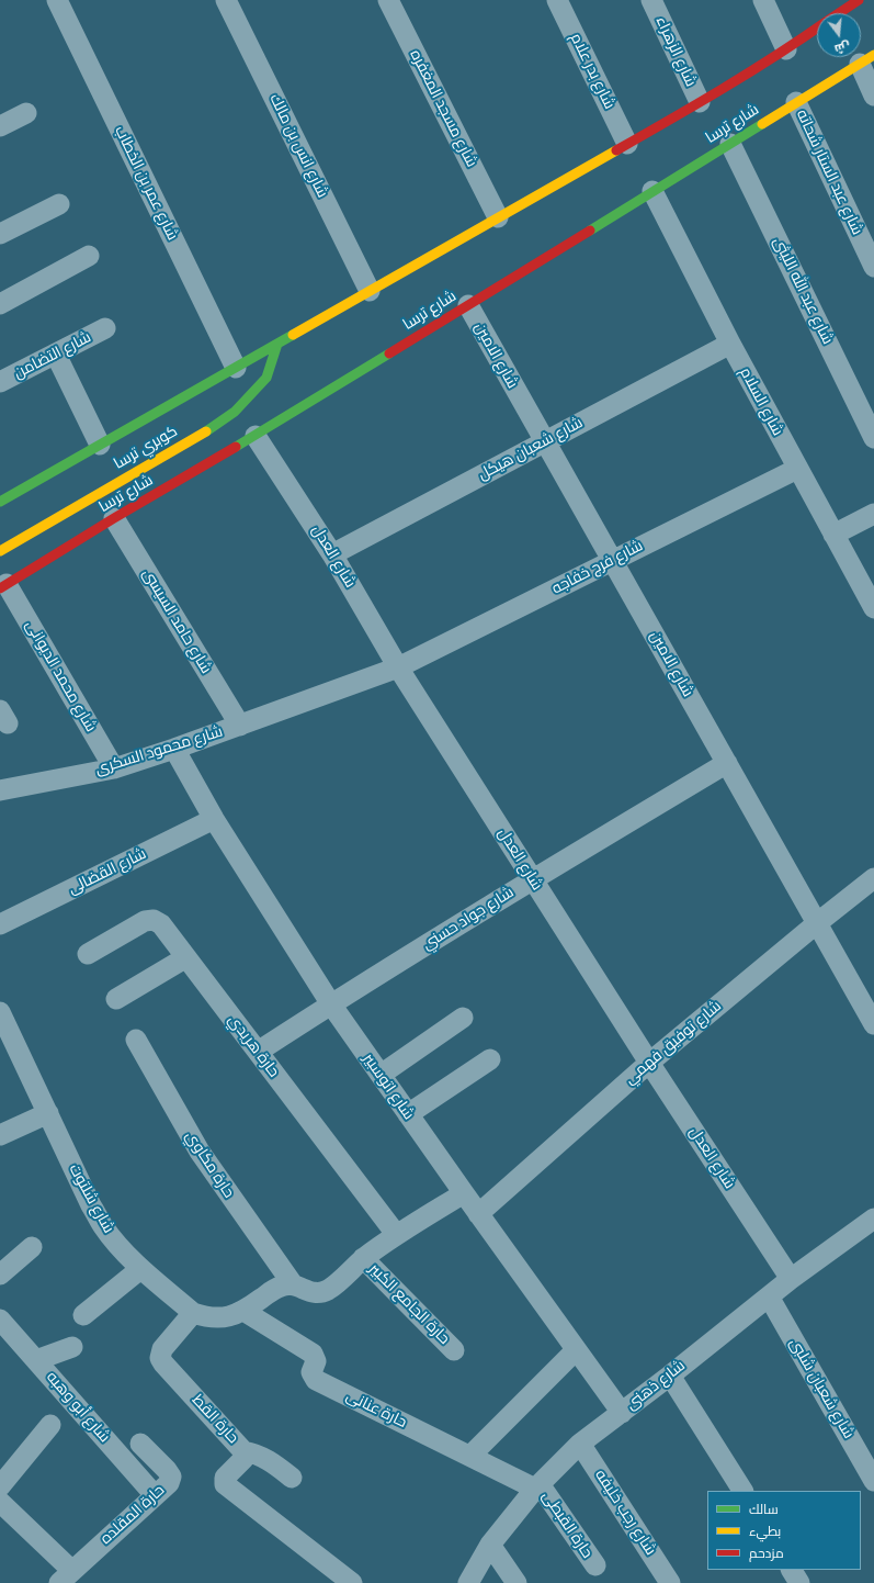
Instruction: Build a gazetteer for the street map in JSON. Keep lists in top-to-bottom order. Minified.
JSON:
{"streets":{"main road":["شارع ترسا","كوبري ترسا"],"street":["شارع الزهراء","شارع بدر علام","شارع مسجد المغفره","شارع انس بن مالك","شارع عبد الستار شحاته","شارع عمر بن الخطاب","شارع عبد الله الليثى","شارع التضامن","شارع الامين","شارع السلام","شارع شعبان هيكل","شارع العدل","شارع فرج خفاجه","شارع حامد السيسى","شارع محمد الديوانى","شارع محمود السكرى","شارع القضالى","شارع جواد حسني","شارع توفيق فهمي","حارة هريدي","شارع اتوسبير","حارة مكاوي","شارع شلتوت","حارة الجامع الكبير","شارع ذهنى","شارع شعبان شلبى","شارع أبو وهبه","حارة عنانى","حارة القط","شارع رجب خليفه","حارة المقلده","حارة القبطى"]},"crossings":[["شارع ترسا","شارع عبد الستار شحاته"],["شارع ترسا","شارع عبد الله الليثى"],["شارع ترسا","شارع الامين"],["شارع ترسا","شارع السلام"],["شارع ترسا","شارع العدل"],["شارع ترسا","شارع حامد السيسى"],["شارع ترسا","شارع محمد الديوانى"],["شارع الامين","شارع شعبان هيكل"],["شارع الامين","شارع فرج خفاجه"],["شارع الامين","شارع جواد حسني"],["شارع الامين","شارع توفيق فهمي"],["شارع السلام","شارع شعبان هيكل"],["شارع السلام","شارع فرج خفاجه"],["شارع شعبان هيكل","شارع العدل"],["شارع العدل","شارع فرج خفاجه"],["شارع العدل","شارع جواد حسني"],["شارع العدل","شارع توفيق فهمي"],["شارع العدل","شارع ذهنى"],["شارع فرج خفاجه","شارع حامد السيسى"],["شارع فرج خفاجه","شارع محمود السكرى"],["شارع حامد السيسى","شارع محمود السكرى"],["شارع محمد الديوانى","شارع محمود السكرى"],["شارع محمود السكرى","شارع اتوسبير"],["شارع القضالى","شارع اتوسبير"],["شارع جواد حسني","حارة هريدي"],["شارع جواد حسني","شارع اتوسبير"],["شارع توفيق فهمي","شارع اتوسبير"],["شارع اتوسبير","شارع ذهنى"],["شارع شلتوت","حارة عنانى"],["شارع شلتوت","حارة القط"],["شارع ذهنى","شارع شعبان شلبى"],["شارع ذهنى","حارة عنانى"],["شارع ذهنى","شارع رجب خليفه"],["شارع ذهنى","حارة القبطى"],["شارع أبو وهبه","حارة المقلده"],["حارة عنانى","حارة القبطى"]],"legend":["سالك","بطيء","مزدحم"],"north":"bottom"}
